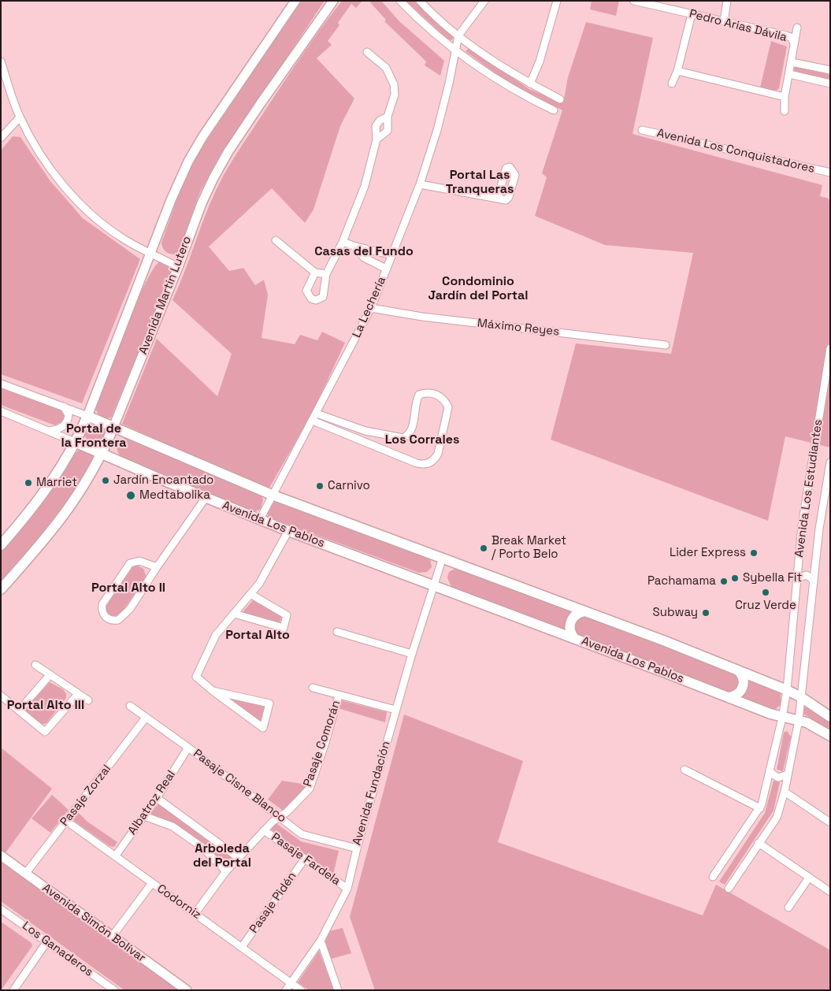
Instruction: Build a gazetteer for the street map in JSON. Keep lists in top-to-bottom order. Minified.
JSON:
{"streets":{"main road":["Avenida Martín Lutero","Avenida Los Pablos"],"street":["Pedro Arias Dávila","Avenida Los Conquistadores","La Lechería","Máximo Reyes","Avenida Los Estudiantes","Pasaje Comorán","Pasaje Cisne Blanco","Avenida Fundación","Pasaje Zorzal","Albatroz Real","Pasaje Fardela","Codorniz","Pasaje Pidén","Avenida Simón Bolívar","Los Ganaderos"]},"crossings":[["Avenida Martín Lutero","Avenida Los Pablos"],["La Lechería","Máximo Reyes"],["La Lechería","Avenida Los Pablos"],["Avenida Los Estudiantes","Avenida Los Pablos"],["Avenida Los Pablos","Avenida Fundación"],["Pasaje Comorán","Pasaje Cisne Blanco"],["Pasaje Comorán","Pasaje Fardela"],["Pasaje Comorán","Codorniz"],["Pasaje Cisne Blanco","Avenida Fundación"],["Pasaje Cisne Blanco","Pasaje Zorzal"],["Pasaje Cisne Blanco","Albatroz Real"],["Avenida Fundación","Pasaje Fardela"],["Avenida Fundación","Codorniz"],["Pasaje Zorzal","Codorniz"],["Pasaje Zorzal","Avenida Simón Bolívar"],["Albatroz Real","Codorniz"],["Pasaje Fardela","Pasaje Pidén"],["Codorniz","Pasaje Pidén"]],"districts":["Portal Las Tranqueras","Casas del Fundo","Condominio Jardín del Portal","Portal de la Frontera","Los Corrales","Portal Alto II","Portal Alto","Portal Alto III","Arboleda del Portal"],"places":["Jardín Encantado","Marriet","Carnivo","Medtabolika","Break Market / Porto Belo","Lider Express","Sybella Fit","Pachamama","Cruz Verde","Subway"]}
